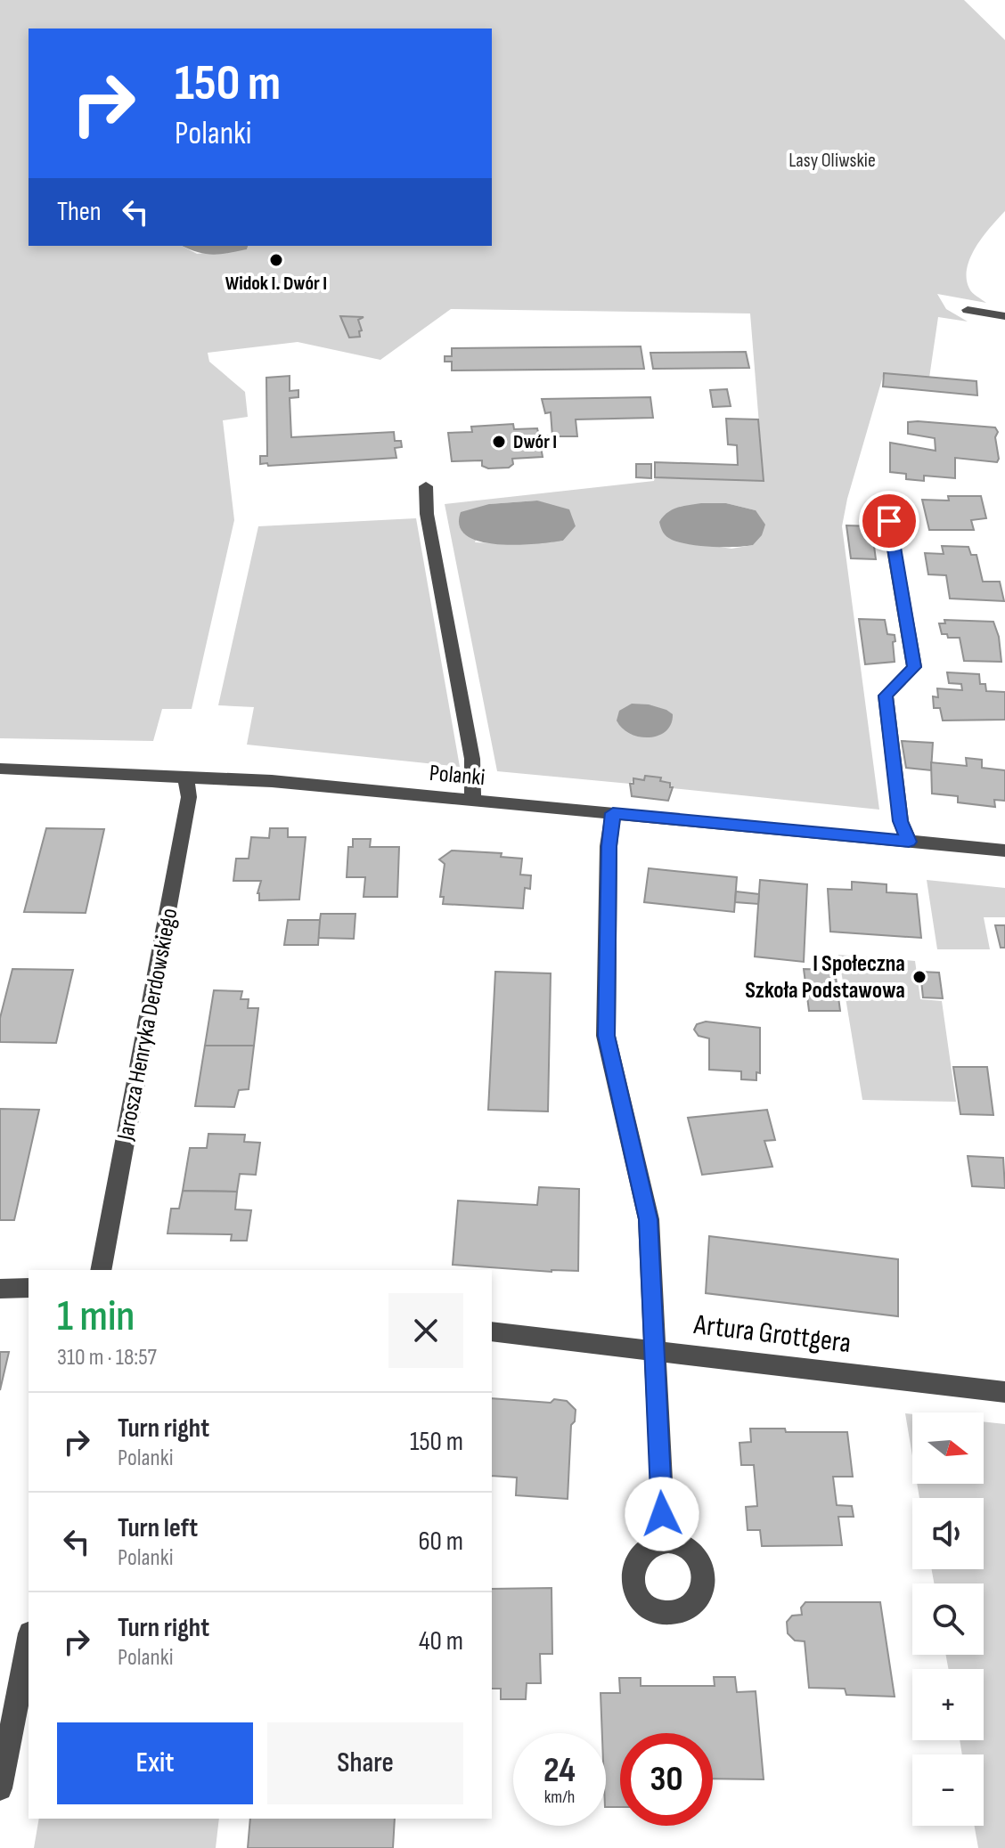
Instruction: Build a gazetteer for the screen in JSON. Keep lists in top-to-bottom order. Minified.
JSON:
{"streets":{"street":["Polanki","Jarosza Henryka Derdowskiego","Artura Grottgera"]},"crossings":[["Polanki","Jarosza Henryka Derdowskiego"]],"parks":["Lasy Oliwskie"],"places":["Widok I. Dwór I","Dwór I","I Społeczna Szkoła Podstawowa"],"north":"right","page":{"turn":["150 m","Polanki"],"then":"Then","heading":["1 min","310 m · 18:57"],"list":[{"name":"Turn right","note":"Polanki","value":"150 m"},{"name":"Turn left","note":"Polanki","value":"60 m"},{"name":"Turn right","note":"Polanki","value":"40 m"}],"map_buttons":["+","−"],"buttons":["Exit","Share"],"speed":"24 km/h","limit":"30"}}
